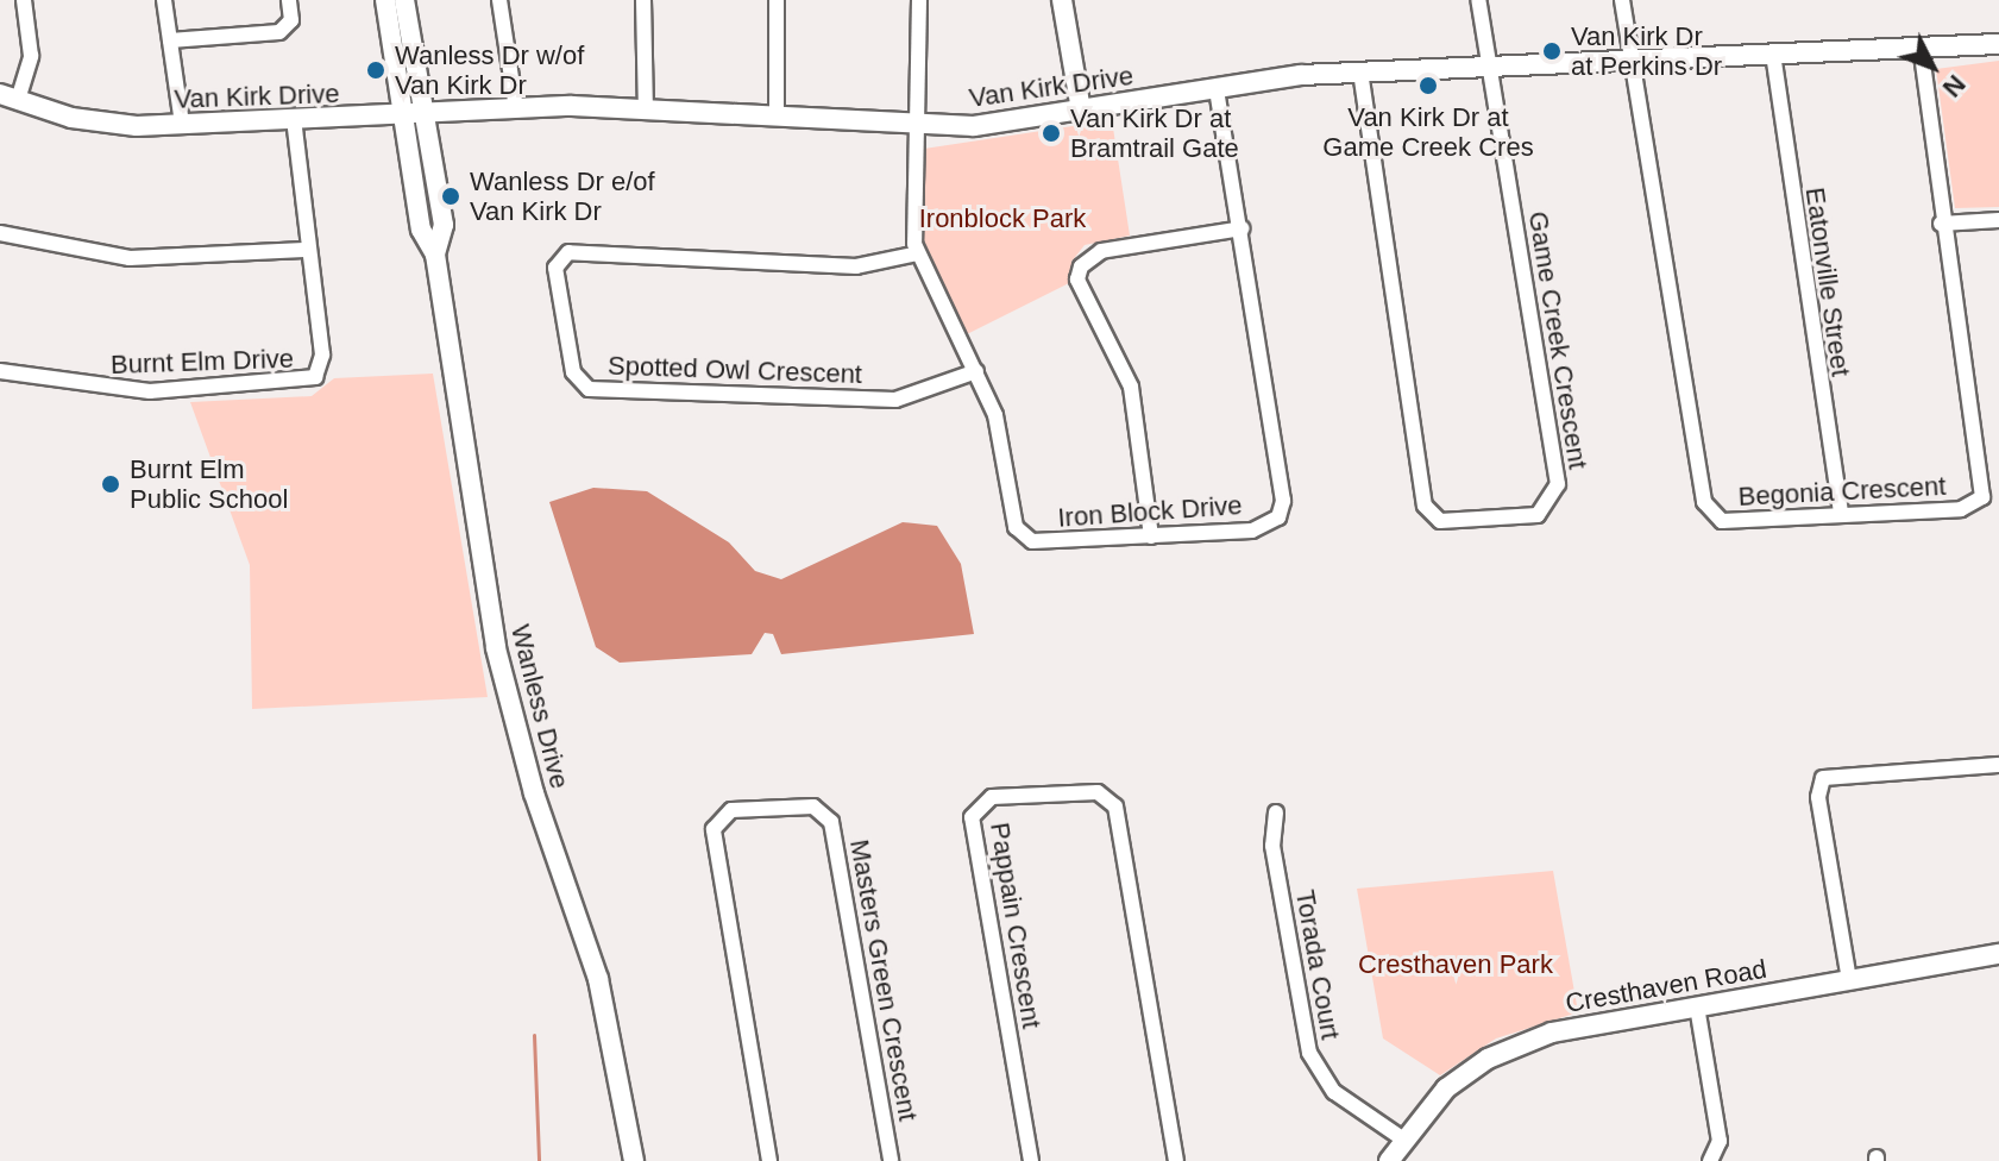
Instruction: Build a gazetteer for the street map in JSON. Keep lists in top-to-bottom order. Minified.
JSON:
{"streets":{"street":["Van Kirk Drive","Eatonville Street","Game Creek Crescent","Burnt Elm Drive","Spotted Owl Crescent","Begonia Crescent","Iron Block Drive","Wanless Drive","Pappain Crescent","Torada Court","Masters Green Crescent","Cresthaven Road"]},"crossings":[["Van Kirk Drive","Eatonville Street"],["Van Kirk Drive","Game Creek Crescent"],["Van Kirk Drive","Burnt Elm Drive"],["Van Kirk Drive","Begonia Crescent"],["Van Kirk Drive","Iron Block Drive"],["Van Kirk Drive","Wanless Drive"],["Eatonville Street","Begonia Crescent"],["Spotted Owl Crescent","Iron Block Drive"],["Torada Court","Cresthaven Road"]],"parks":["Ironblock Park","Cresthaven Park"],"places":["Van Kirk Dr at Perkins Dr","Wanless Dr w/of Van Kirk Dr","Van Kirk Dr at Game Creek Cres","Van Kirk Dr at Bramtrail Gate","Wanless Dr e/of Van Kirk Dr","Burnt Elm Public School"],"north":"bottom right"}
